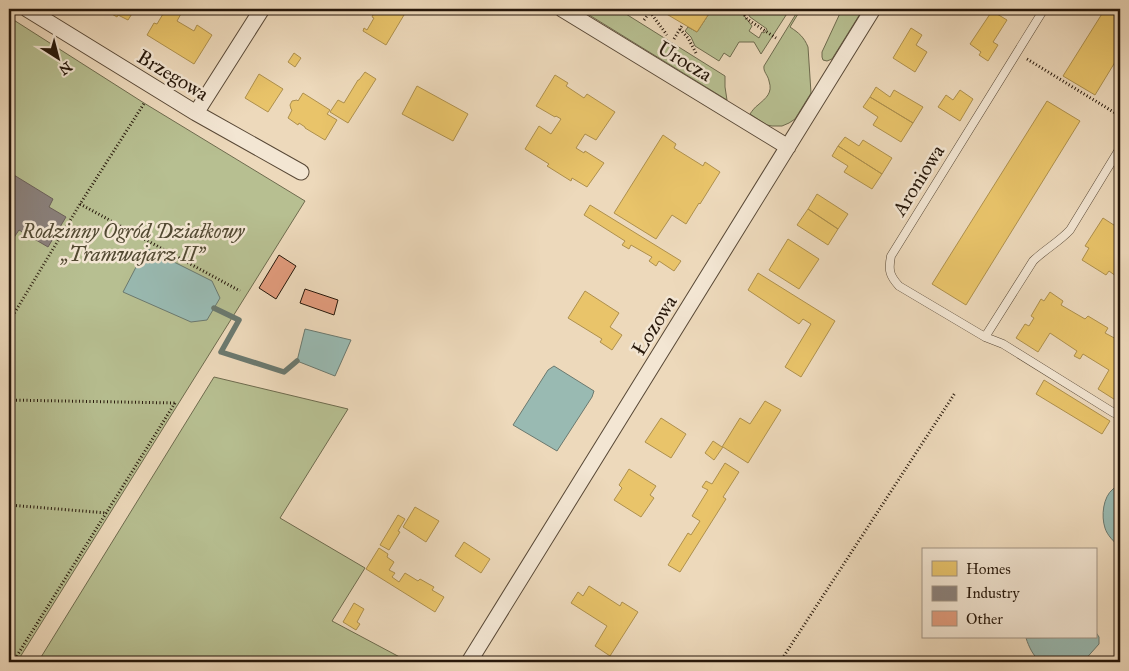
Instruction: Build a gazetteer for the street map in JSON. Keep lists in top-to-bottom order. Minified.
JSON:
{"streets":{"street":["Urocza","Brzegowa","Łozowa"],"lane":["Aroniowa"]},"crossings":[["Urocza","Łozowa"]],"parks":["Rodzinny Ogród Działkowy „Tramwajarz II”"],"legend":["Homes","Industry","Other"],"north":"bottom right"}
